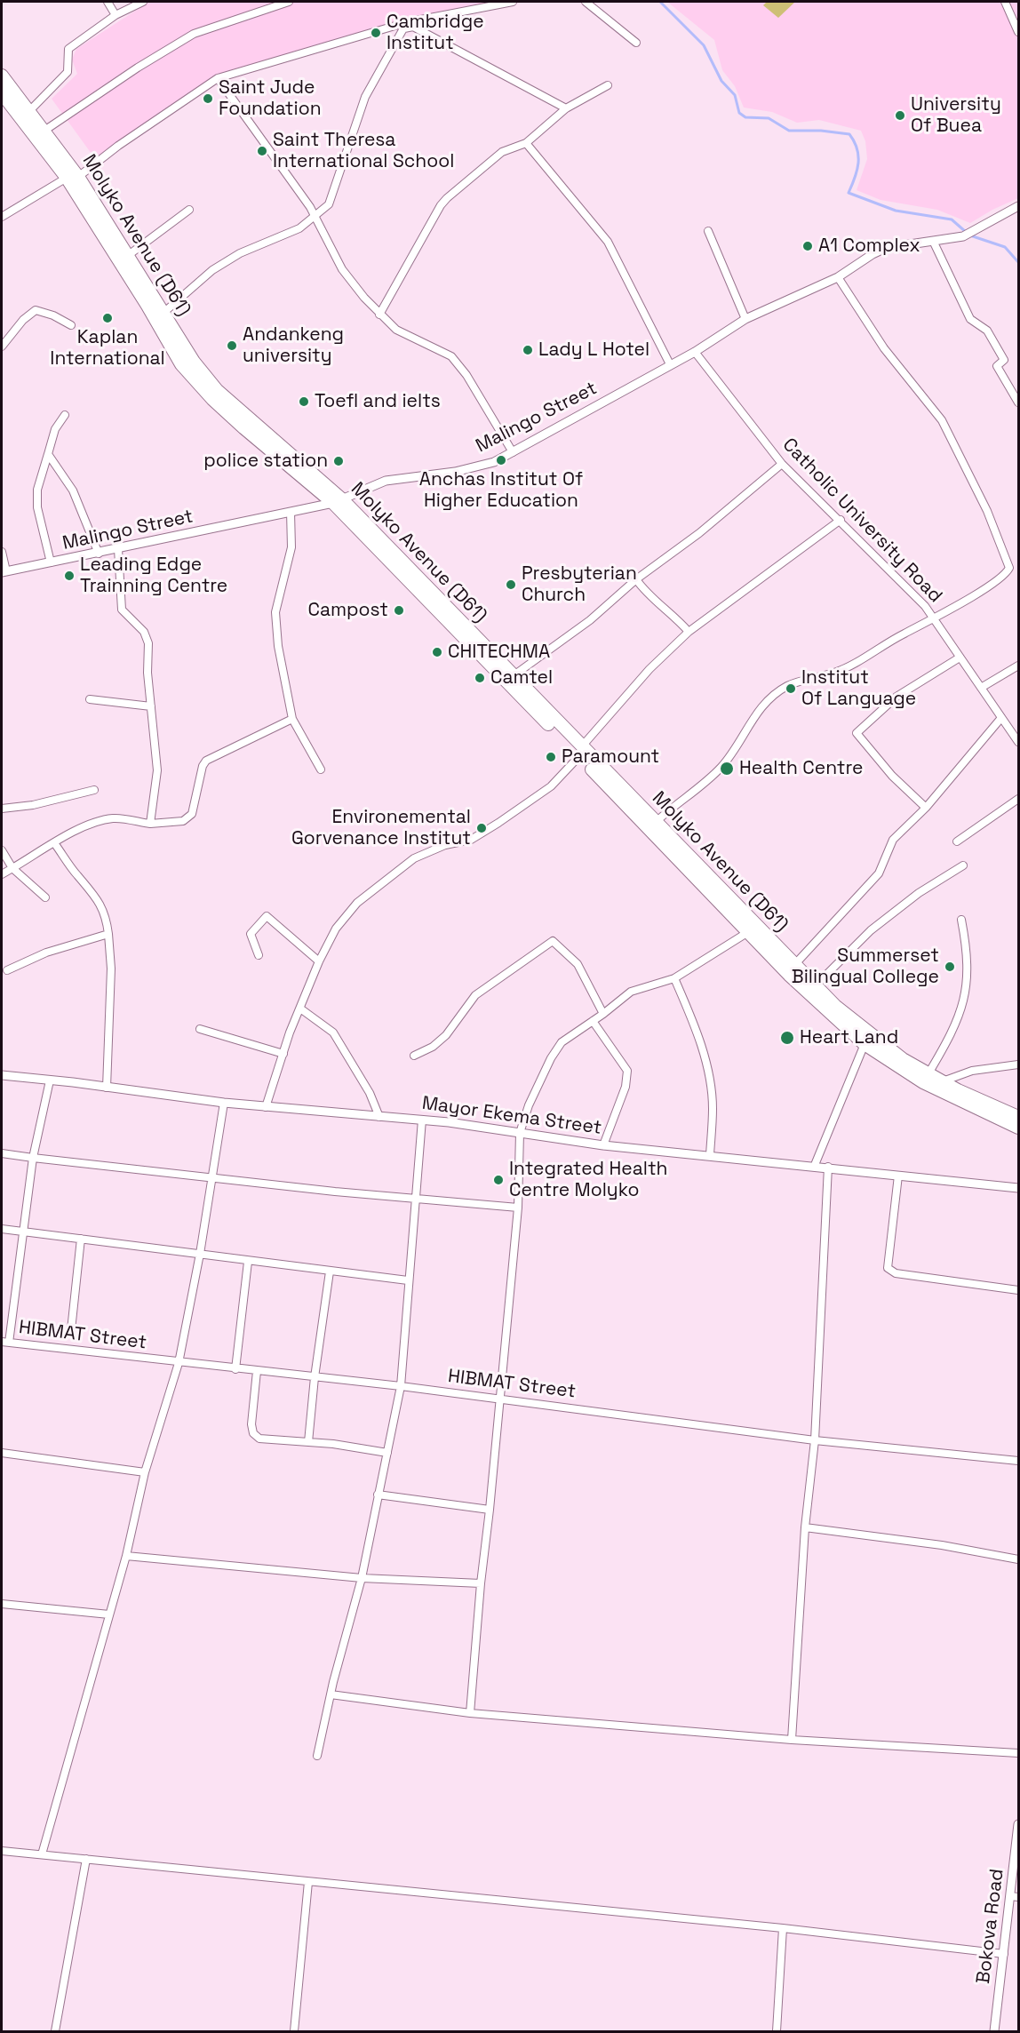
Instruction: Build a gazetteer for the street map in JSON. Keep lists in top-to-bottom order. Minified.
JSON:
{"streets":{"highway":["Molyko Avenue (D61)"],"street":["Malingo Street","Catholic University Road","Mayor Ekema Street","HIBMAT Street","Bokova Road"]},"crossings":[["Molyko Avenue (D61)","Malingo Street"],["Malingo Street","Catholic University Road"]],"places":["Cambridge Institut","Saint Jude Foundation","University Of Buea","Saint Theresa International School","A1 Complex","Kaplan International","Andankeng university","Lady L Hotel","Toefl and ielts","Anchas Institut Of Higher Education","police station","Leading Edge Trainning Centre","Presbyterian Church","Campost","CHITECHMA","Camtel","Institut Of Language","Paramount","Health Centre","Environemental Gorvenance Institut","Summerset Bilingual College","Heart Land","Integrated Health Centre Molyko"]}
